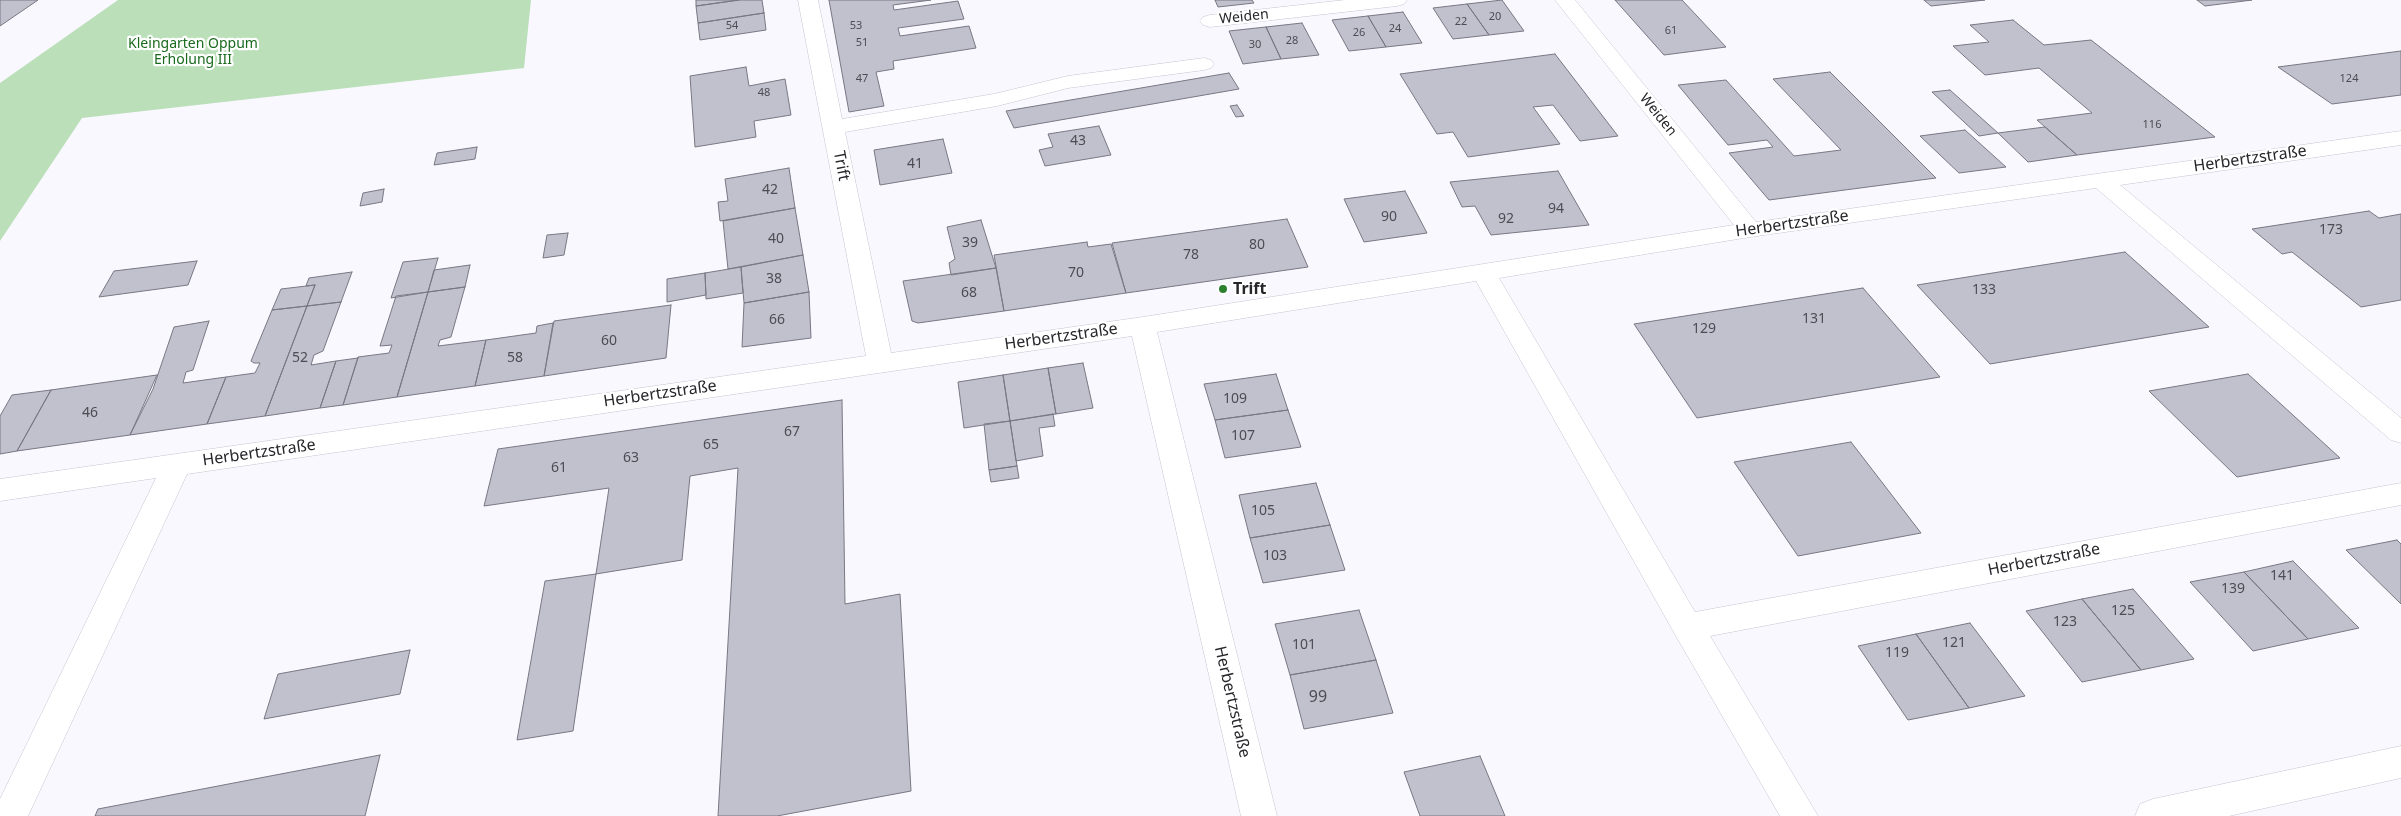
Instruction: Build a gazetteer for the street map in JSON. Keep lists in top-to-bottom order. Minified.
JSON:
{"streets":{"street":["Weiden","Herbertzstraße","Trift"]},"crossings":[["Weiden","Herbertzstraße"],["Herbertzstraße","Trift"]],"parks":["Kleingarten Oppum Erholung III"],"places":["Trift"],"house_numbers":["20","22","54","53","24","61","26","28","51","30","47","124","48","116","43","41","42","94","90","92","173","40","39","80","78","70","38","133","68","131","66","129","60","52","58","109","46","67","107","65","63","61","105","103","141","139","125","123","121","101","119","99"]}
